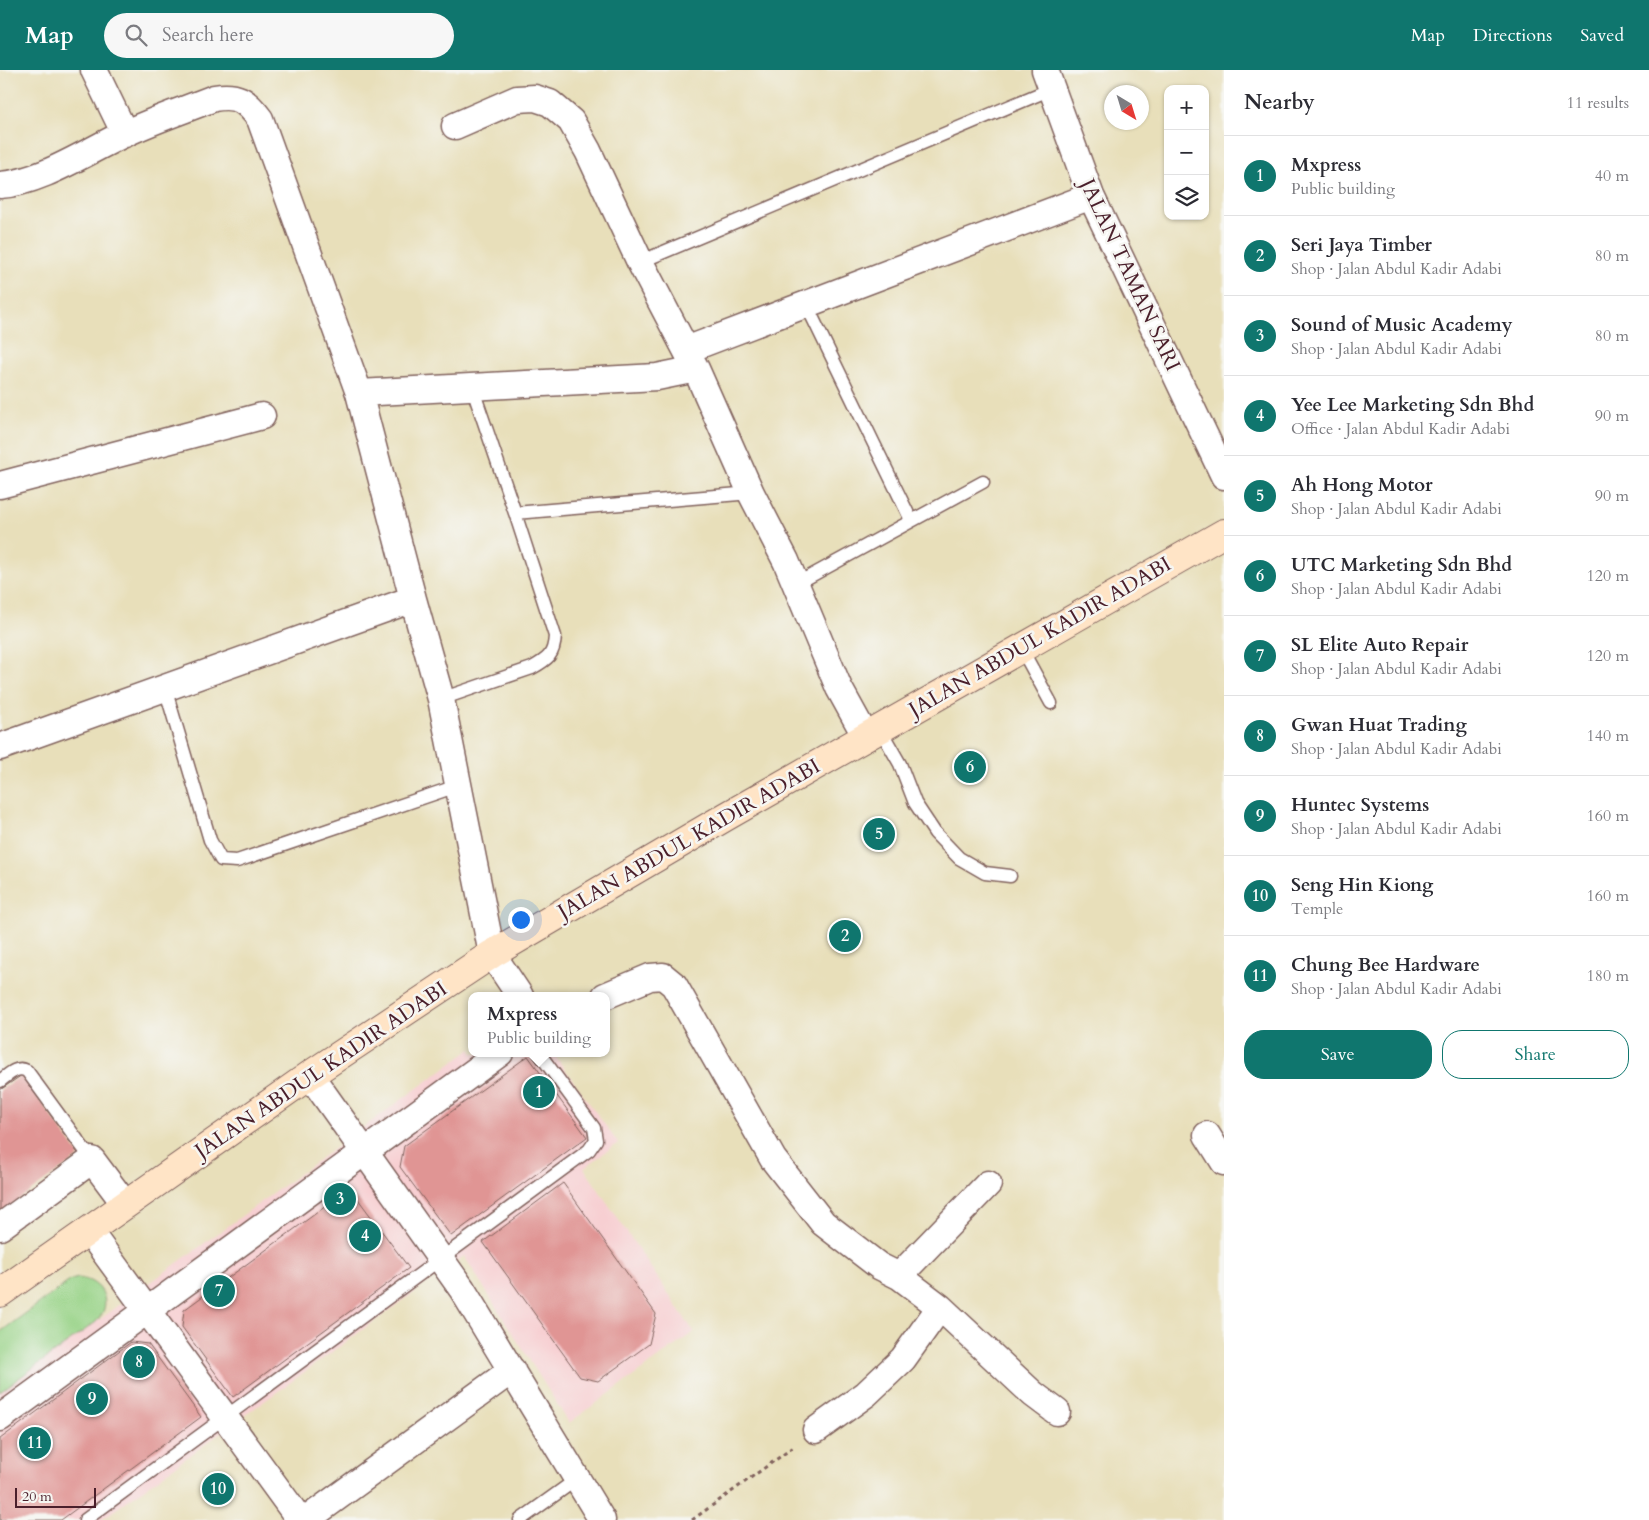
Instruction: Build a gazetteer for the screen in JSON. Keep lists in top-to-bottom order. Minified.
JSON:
{"streets":{"main road":["JALAN ABDUL KADIR ADABI"],"street":["JALAN TAMAN SARI"]},"scale_bar":"20 m","north":"bottom right","page":{"header":"Map","search":"Search here","nav":["Map","Directions","Saved"],"heading":["Nearby","11 results"],"map_buttons":["+","−"],"list":[{"mark":"1","name":"Mxpress","note":"Public building","value":"40 m"},{"mark":"2","name":"Seri Jaya Timber","note":"Shop · Jalan Abdul Kadir Adabi","value":"80 m"},{"mark":"3","name":"Sound of Music Academy","note":"Shop · Jalan Abdul Kadir Adabi","value":"80 m"},{"mark":"4","name":"Yee Lee Marketing Sdn Bhd","note":"Office · Jalan Abdul Kadir Adabi","value":"90 m"},{"mark":"5","name":"Ah Hong Motor","note":"Shop · Jalan Abdul Kadir Adabi","value":"90 m"},{"mark":"6","name":"UTC Marketing Sdn Bhd","note":"Shop · Jalan Abdul Kadir Adabi","value":"120 m"},{"mark":"7","name":"SL Elite Auto Repair","note":"Shop · Jalan Abdul Kadir Adabi","value":"120 m"},{"mark":"8","name":"Gwan Huat Trading","note":"Shop · Jalan Abdul Kadir Adabi","value":"140 m"},{"mark":"9","name":"Huntec Systems","note":"Shop · Jalan Abdul Kadir Adabi","value":"160 m"},{"mark":"10","name":"Seng Hin Kiong","note":"Temple","value":"160 m"},{"mark":"11","name":"Chung Bee Hardware","note":"Shop · Jalan Abdul Kadir Adabi","value":"180 m"}],"pins":["6","5","2","1","3","4","7","8","9","11","10"],"popup":["Mxpress","Public building"],"buttons":["Save","Share"],"scale":"20 m"}}
